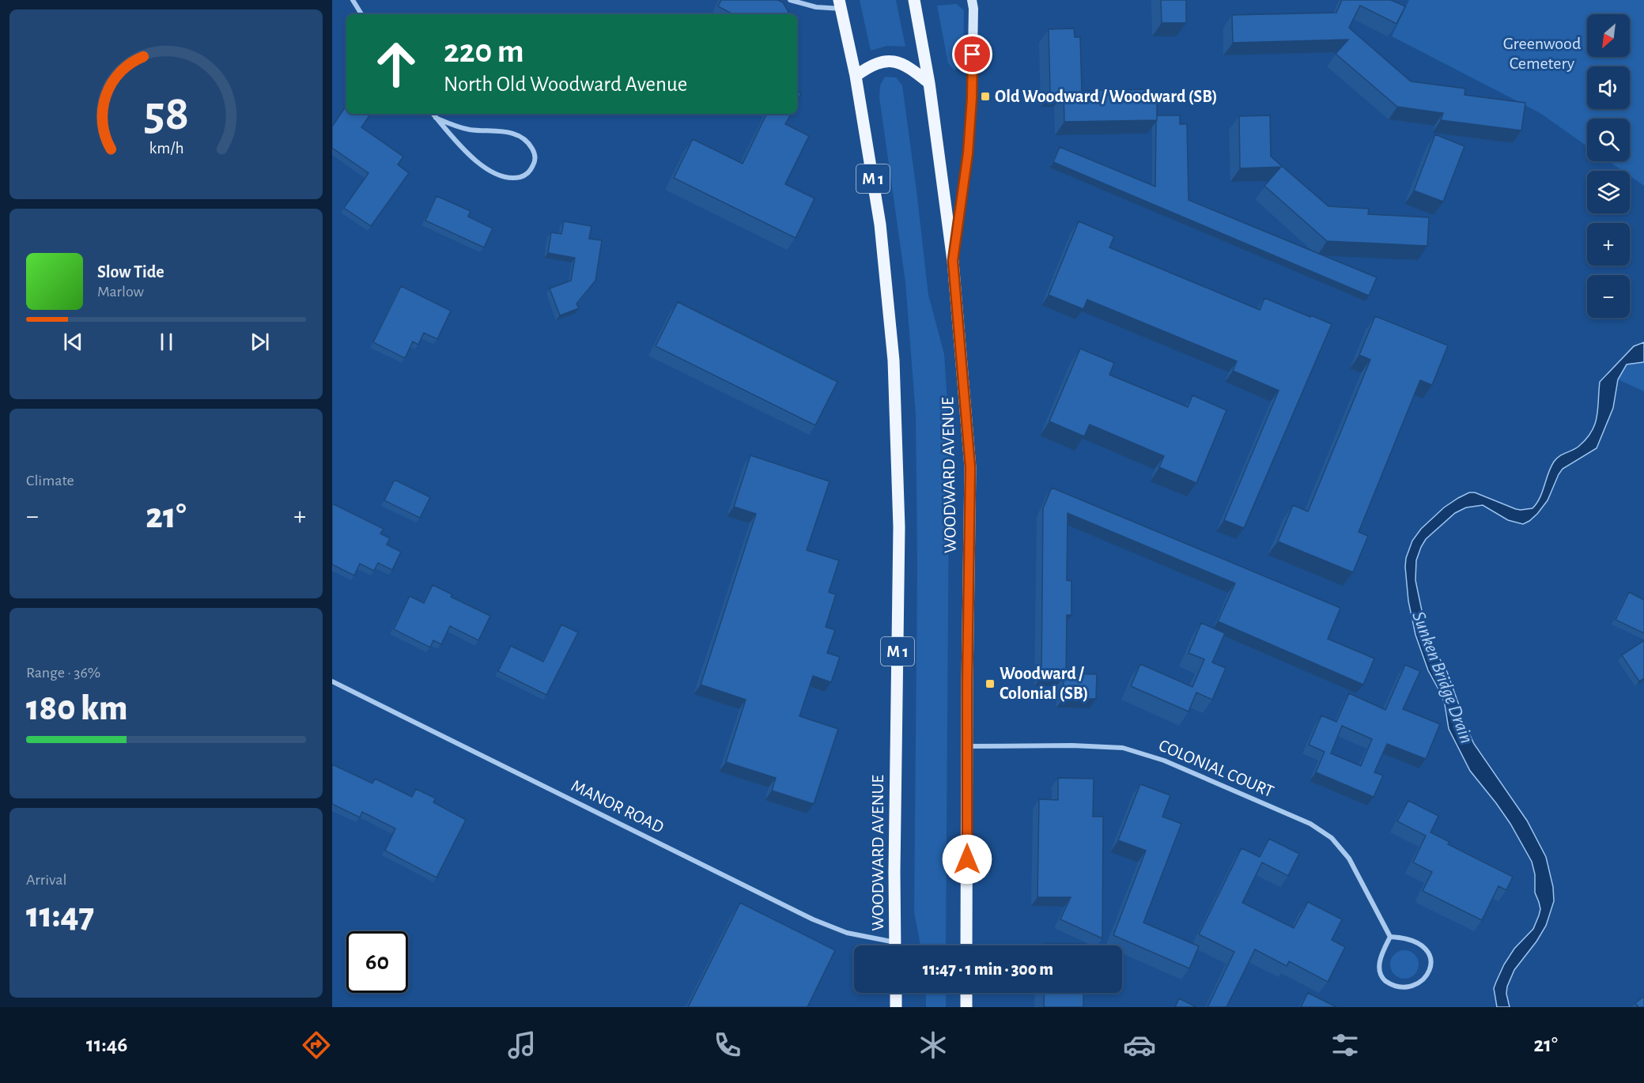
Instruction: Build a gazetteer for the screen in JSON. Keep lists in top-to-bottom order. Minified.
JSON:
{"streets":{"main road":["M 1","WOODWARD AVENUE"],"street":["COLONIAL COURT","MANOR ROAD"]},"crossings":[["WOODWARD AVENUE","COLONIAL COURT"]],"water":["Sunken Bridge Drain"],"parks":["Greenwood Cemetery"],"places":{"transit":["Old Woodward / Woodward (SB)","Woodward / Colonial (SB)"]},"north":"bottom left","page":{"map_buttons":["+","−"],"turn":["220 m","North Old Woodward Avenue"],"song":["Slow Tide","Marlow"],"tile":["Climate",["Range · 36%","180 km"],["Arrival","11:47"]],"heat":["−","21°","+"],"limit":"60","trip":"11:47 · 1 min · 300 m","tabs":["11:46","21°"],"gauge":["58","km/h"]}}
